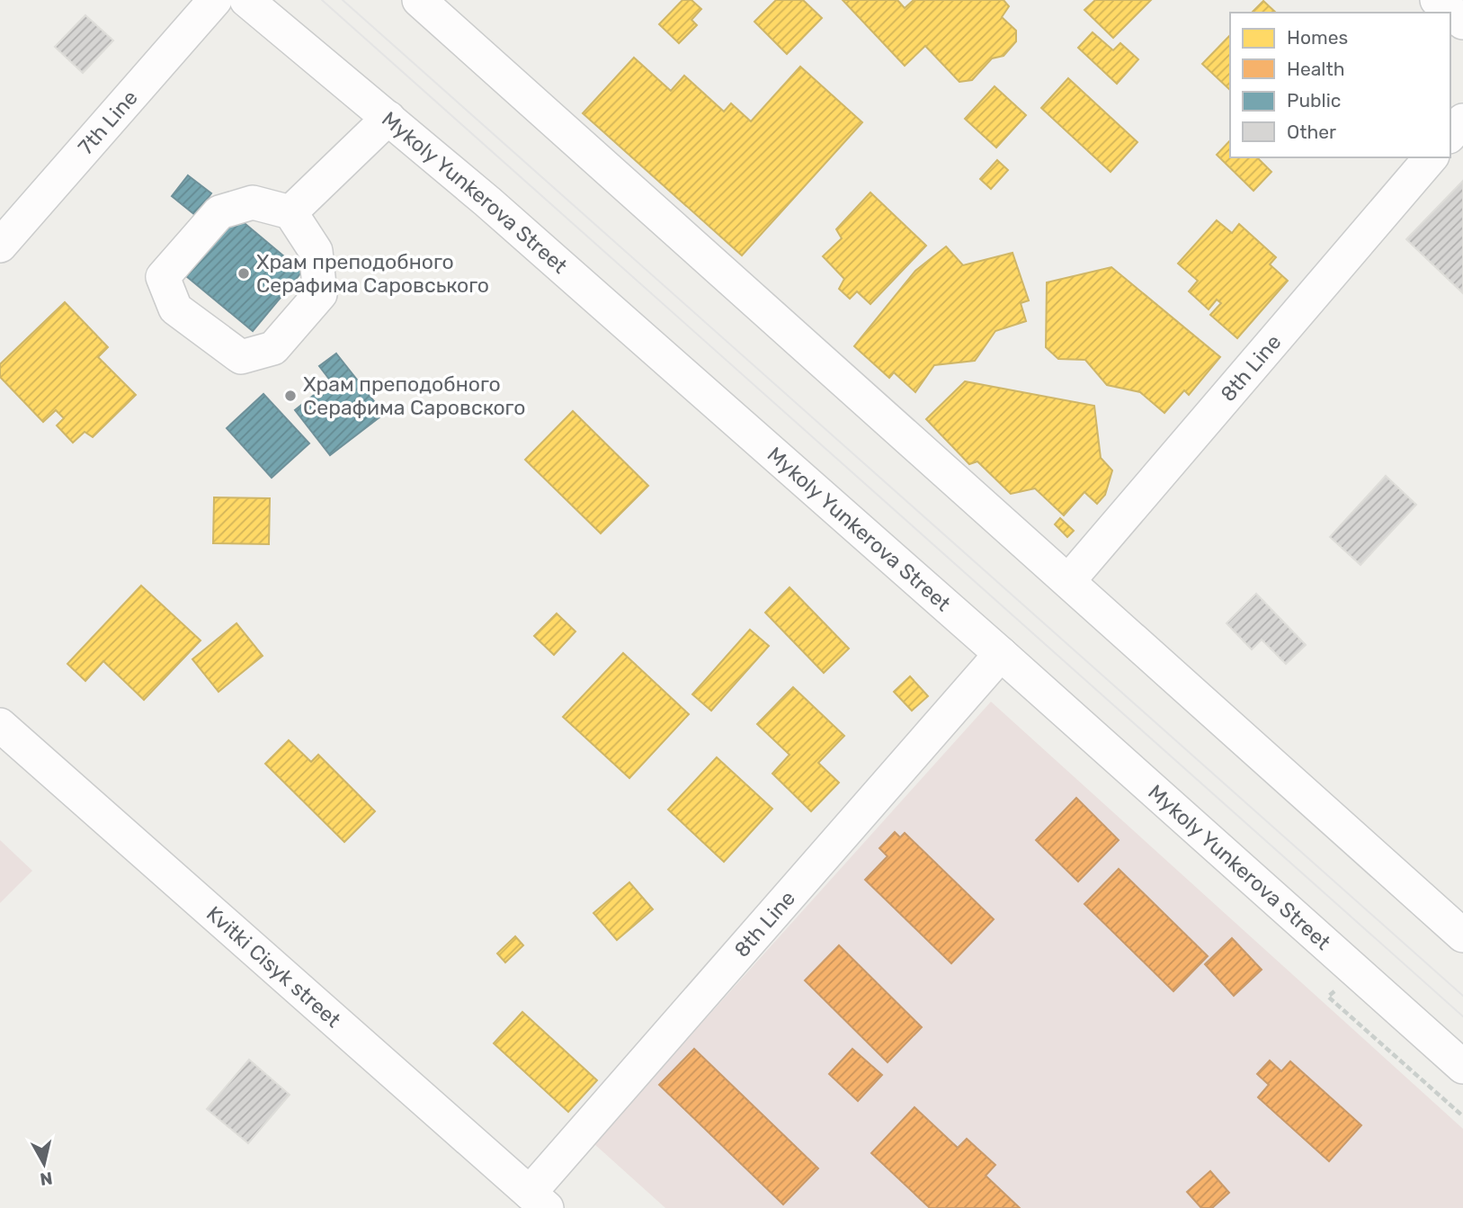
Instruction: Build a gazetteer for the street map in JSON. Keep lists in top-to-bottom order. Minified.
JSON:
{"streets":{"street":["7th Line","Mykoly Yunkerova Street","8th Line","Kvitki Cisyk street"]},"crossings":[["Mykoly Yunkerova Street","8th Line"],["8th Line","Kvitki Cisyk street"]],"places":["Храм преподобного Серафима Саровського","Храм преподобного Серафима Саровского"],"legend":["Homes","Health","Public","Other"],"north":"bottom"}
